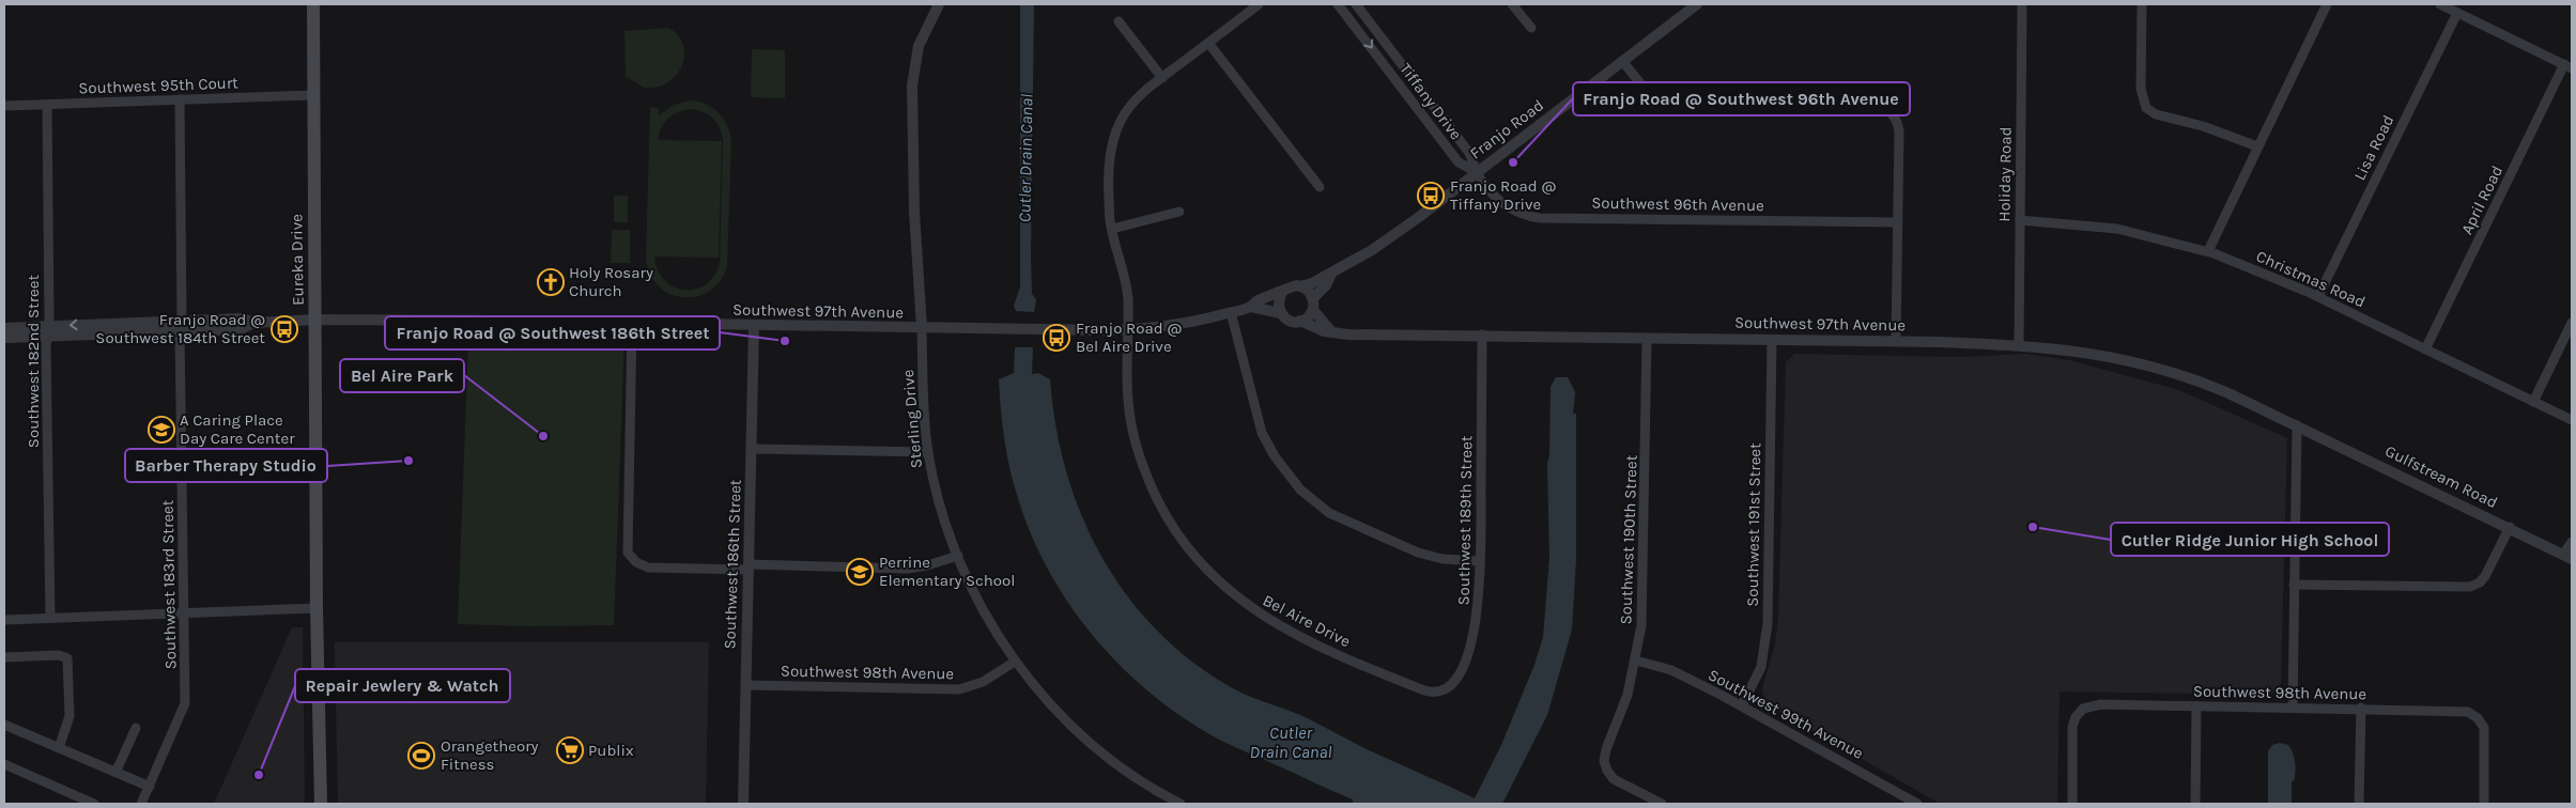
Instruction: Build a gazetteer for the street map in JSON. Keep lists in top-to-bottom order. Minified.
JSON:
{"streets":{"main road":["Eureka Drive"],"street":["Southwest 95th Court","Tiffany Drive","Franjo Road","Lisa Road","Holiday Road","April Road","Southwest 96th Avenue","Christmas Road","Southwest 97th Avenue","Southwest 182nd Street","Sterling Drive","Gulfstream Road","Southwest 189th Street","Southwest 191st Street","Southwest 190th Street","Southwest 186th Street","Southwest 183rd Street","Bel Aire Drive","Southwest 98th Avenue","Southwest 99th Avenue"]},"crossings":[["Southwest 95th Court","Eureka Drive"],["Southwest 95th Court","Southwest 182nd Street"],["Southwest 95th Court","Southwest 183rd Street"],["Tiffany Drive","Franjo Road"],["Tiffany Drive","Southwest 96th Avenue"],["Franjo Road","Southwest 96th Avenue"],["Franjo Road","Southwest 97th Avenue"],["Lisa Road","Christmas Road"],["Holiday Road","Christmas Road"],["Holiday Road","Southwest 97th Avenue"],["April Road","Christmas Road"],["Eureka Drive","Southwest 97th Avenue"],["Southwest 97th Avenue","Southwest 182nd Street"],["Southwest 97th Avenue","Sterling Drive"],["Southwest 97th Avenue","Gulfstream Road"],["Southwest 97th Avenue","Southwest 189th Street"],["Southwest 97th Avenue","Southwest 191st Street"],["Southwest 97th Avenue","Southwest 190th Street"],["Southwest 97th Avenue","Southwest 186th Street"],["Southwest 97th Avenue","Southwest 183rd Street"],["Southwest 97th Avenue","Bel Aire Drive"],["Sterling Drive","Southwest 98th Avenue"],["Southwest 189th Street","Bel Aire Drive"],["Southwest 191st Street","Southwest 99th Avenue"],["Southwest 190th Street","Southwest 99th Avenue"],["Southwest 186th Street","Southwest 98th Avenue"]],"water":["Cutler Drain Canal"],"places":{"other":["Franjo Road @ Southwest 96th Avenue","Franjo Road @ Southwest 186th Street","Bel Aire Park","Barber Therapy Studio","Cutler Ridge Junior High School","Repair Jewlery & Watch"],"bus stop":["Franjo Road @ Tiffany Drive","Franjo Road @ Southwest 184th Street","Franjo Road @ Bel Aire Drive"],"church":["Holy Rosary Church"],"school or university":["A Caring Place Day Care Center","Perrine Elementary School"],"supermarket":["Publix"],"sports":["Orangetheory Fitness"]}}
